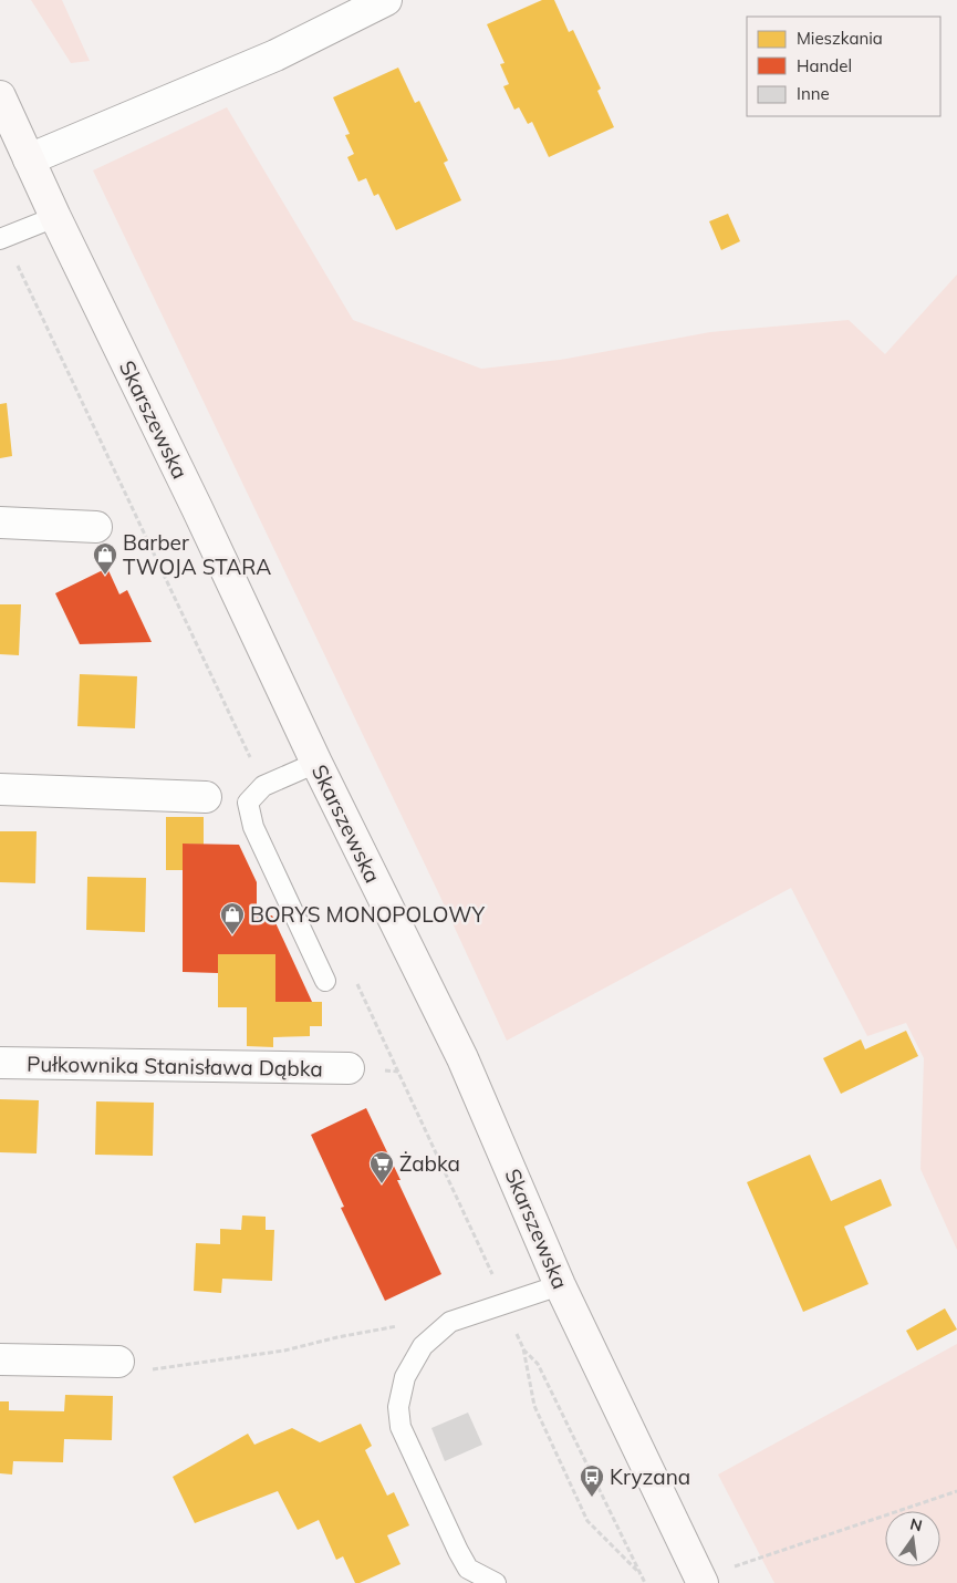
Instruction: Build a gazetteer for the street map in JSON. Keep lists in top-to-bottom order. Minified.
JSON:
{"streets":{"main road":["Skarszewska"],"street":["Pułkownika Stanisława Dąbka"]},"places":{"shop":["Barber TWOJA STARA","BORYS MONOPOLOWY"],"supermarket":["Żabka"],"bus stop":["Kryzana"]},"legend":["Mieszkania","Handel","Inne"],"north":"top"}
